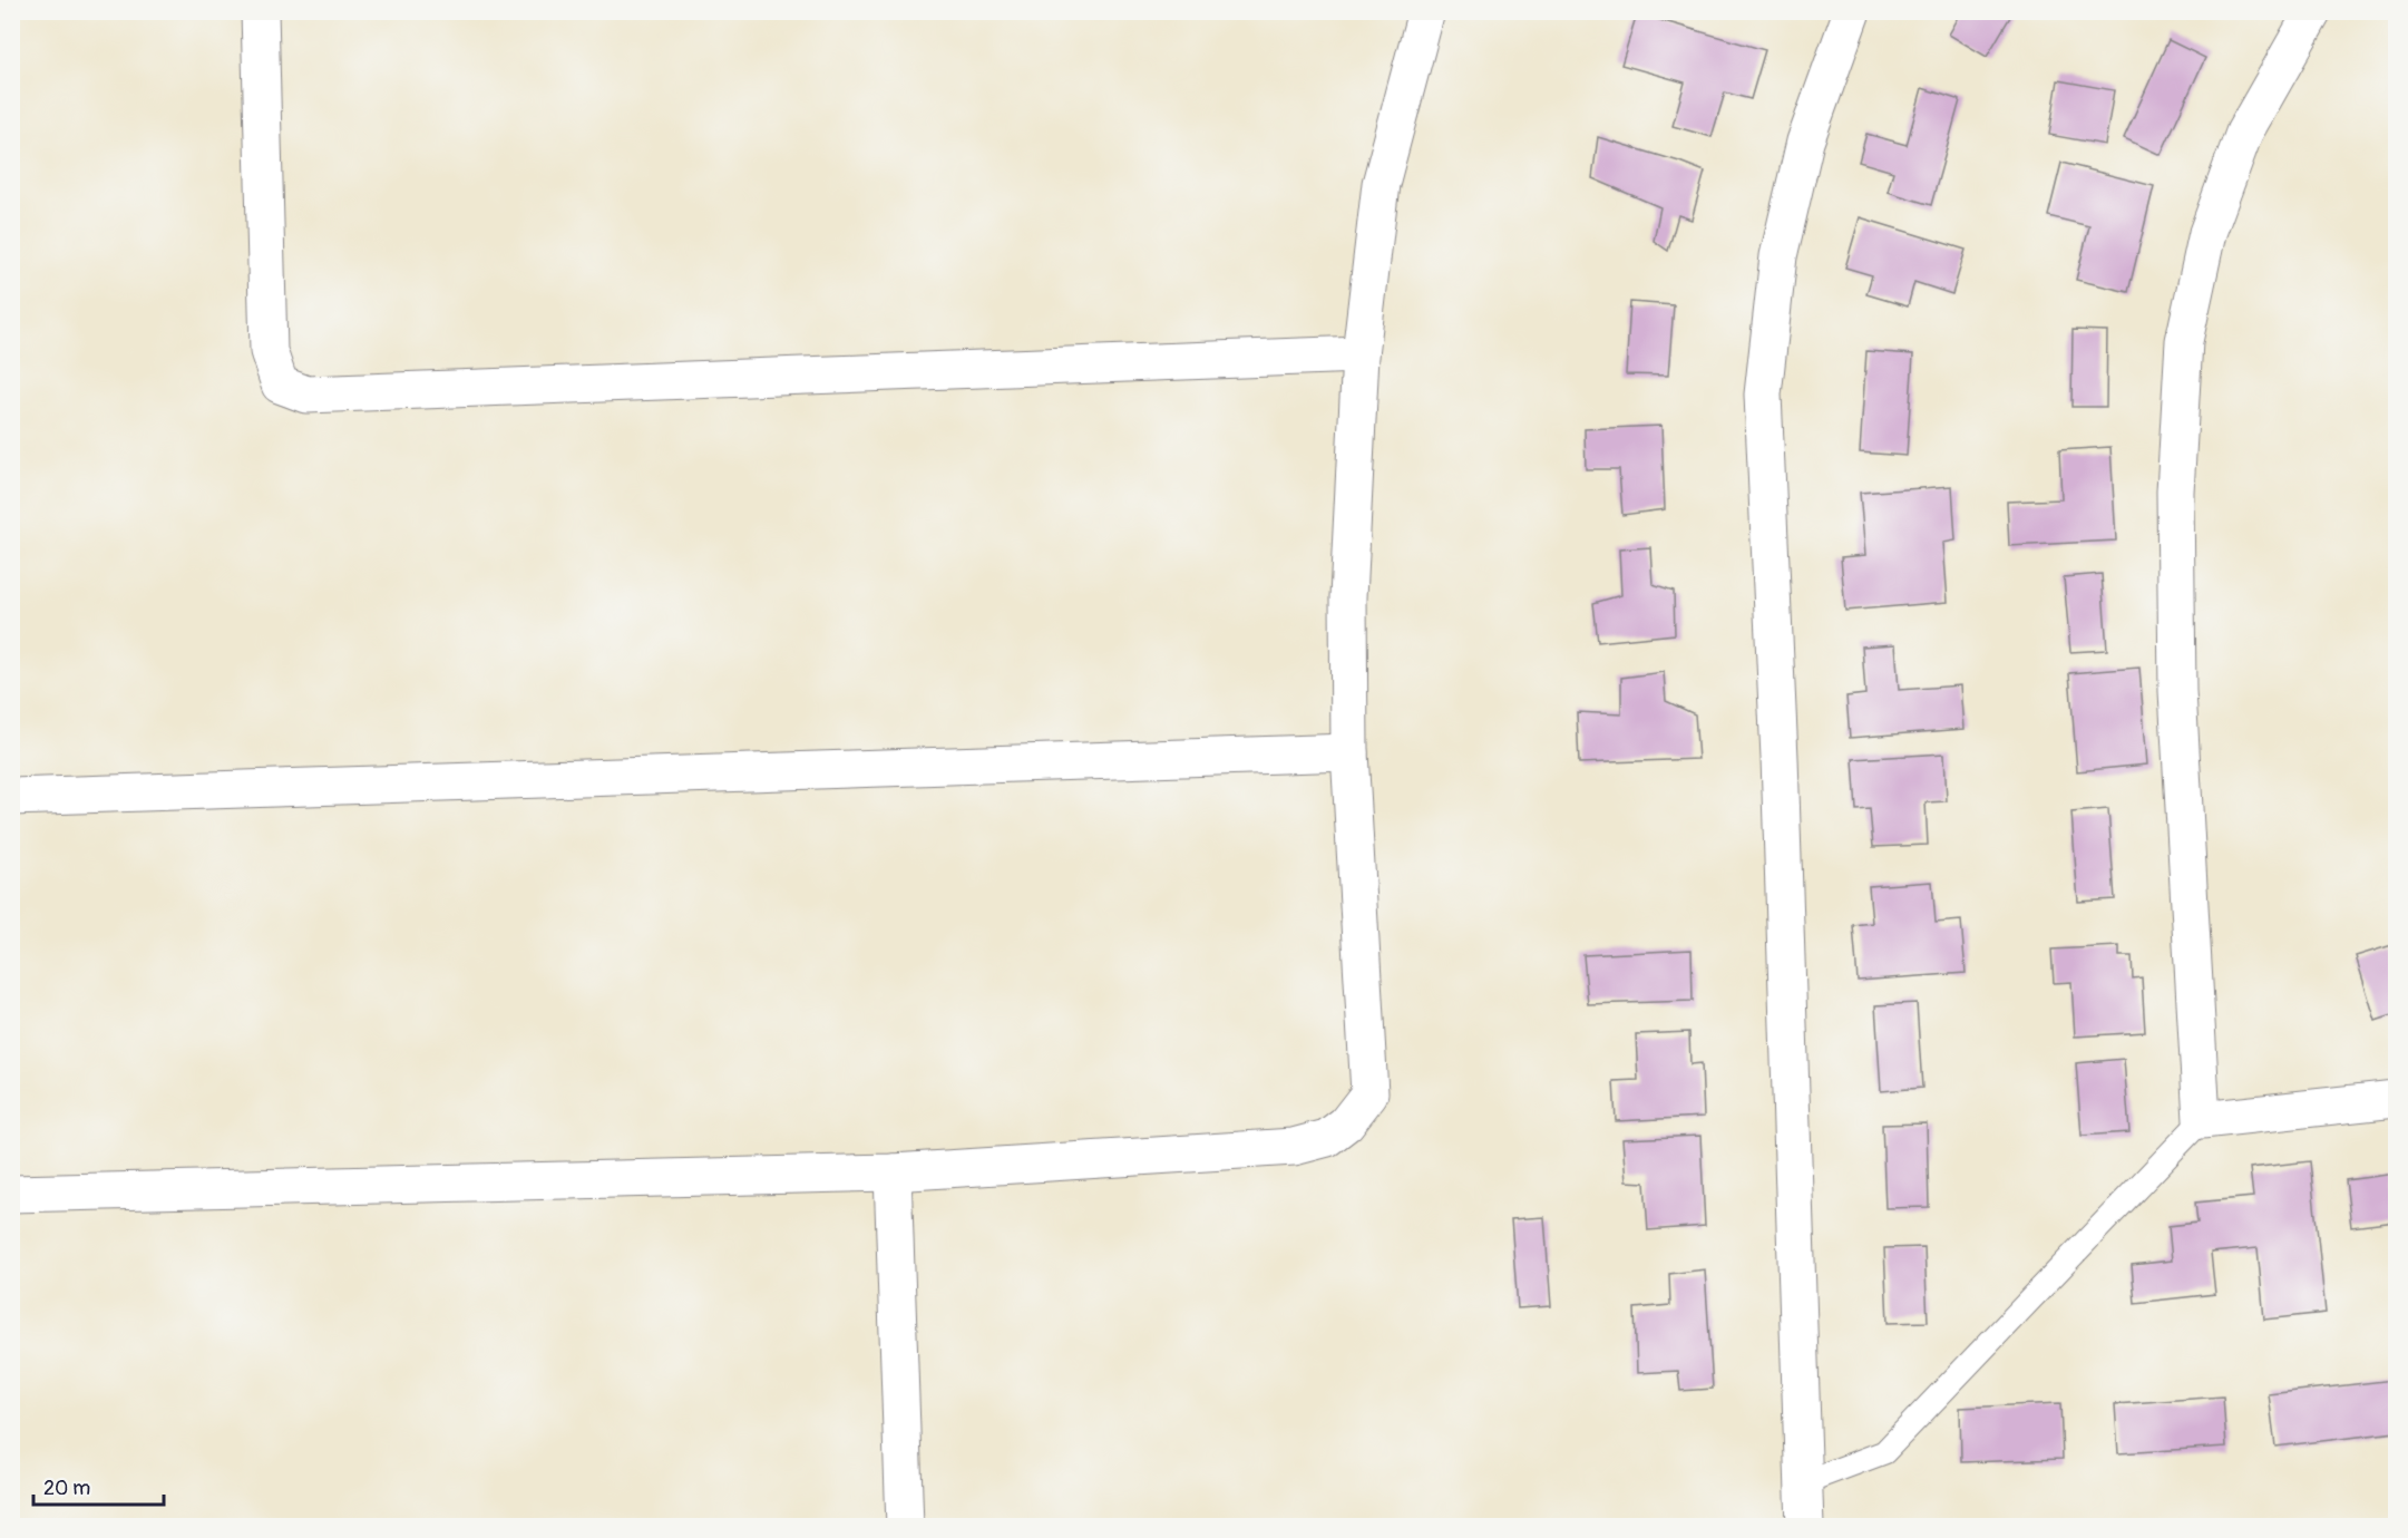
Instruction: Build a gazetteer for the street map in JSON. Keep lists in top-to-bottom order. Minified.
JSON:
{"scale_bar":"20 m"}
